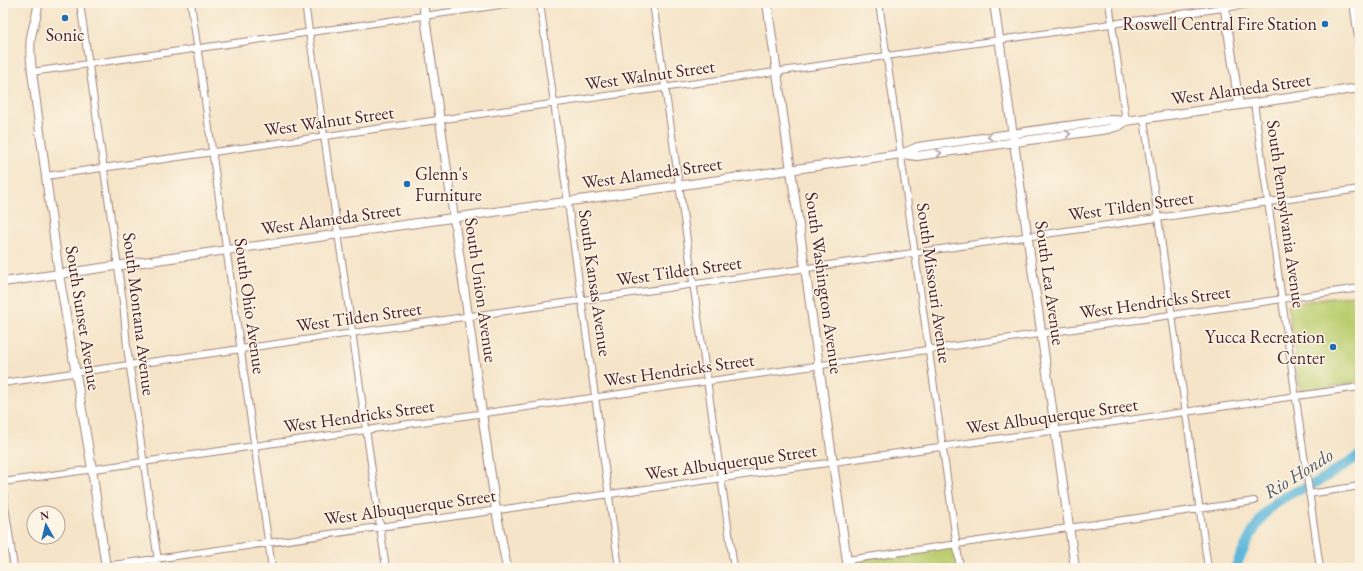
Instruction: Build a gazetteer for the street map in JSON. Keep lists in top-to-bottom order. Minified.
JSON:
{"streets":{"street":["West Walnut Street","West Alameda Street","West Tilden Street","South Pennsylvania Avenue","South Kansas Avenue","South Washington Avenue","South Missouri Avenue","South Lea Avenue","South Union Avenue","West Hendricks Street","South Ohio Avenue","South Montana Avenue","South Sunset Avenue","West Albuquerque Street"]},"crossings":[["West Walnut Street","South Kansas Avenue"],["West Walnut Street","South Washington Avenue"],["West Walnut Street","South Missouri Avenue"],["West Walnut Street","South Lea Avenue"],["West Walnut Street","South Union Avenue"],["West Walnut Street","South Ohio Avenue"],["West Walnut Street","South Montana Avenue"],["West Walnut Street","South Sunset Avenue"],["West Alameda Street","South Pennsylvania Avenue"],["West Alameda Street","South Kansas Avenue"],["West Alameda Street","South Washington Avenue"],["West Alameda Street","South Missouri Avenue"],["West Alameda Street","South Lea Avenue"],["West Alameda Street","South Union Avenue"],["West Alameda Street","South Ohio Avenue"],["West Alameda Street","South Montana Avenue"],["West Alameda Street","South Sunset Avenue"],["West Tilden Street","South Pennsylvania Avenue"],["West Tilden Street","South Kansas Avenue"],["West Tilden Street","South Washington Avenue"],["West Tilden Street","South Missouri Avenue"],["West Tilden Street","South Lea Avenue"],["West Tilden Street","South Union Avenue"],["West Tilden Street","South Ohio Avenue"],["West Tilden Street","South Montana Avenue"],["West Tilden Street","South Sunset Avenue"],["South Pennsylvania Avenue","West Hendricks Street"],["South Pennsylvania Avenue","West Albuquerque Street"],["South Kansas Avenue","West Hendricks Street"],["South Kansas Avenue","West Albuquerque Street"],["South Washington Avenue","West Hendricks Street"],["South Washington Avenue","West Albuquerque Street"],["South Missouri Avenue","West Hendricks Street"],["South Missouri Avenue","West Albuquerque Street"],["South Lea Avenue","West Hendricks Street"],["South Lea Avenue","West Albuquerque Street"],["South Union Avenue","West Hendricks Street"],["South Union Avenue","West Albuquerque Street"],["West Hendricks Street","South Ohio Avenue"],["West Hendricks Street","South Montana Avenue"],["West Hendricks Street","South Sunset Avenue"],["South Ohio Avenue","West Albuquerque Street"],["South Montana Avenue","West Albuquerque Street"],["South Sunset Avenue","West Albuquerque Street"]],"water":["Rio Hondo"],"places":["Sonic","Roswell Central Fire Station","Glenn's Furniture","Yucca Recreation Center"],"north":"top"}
